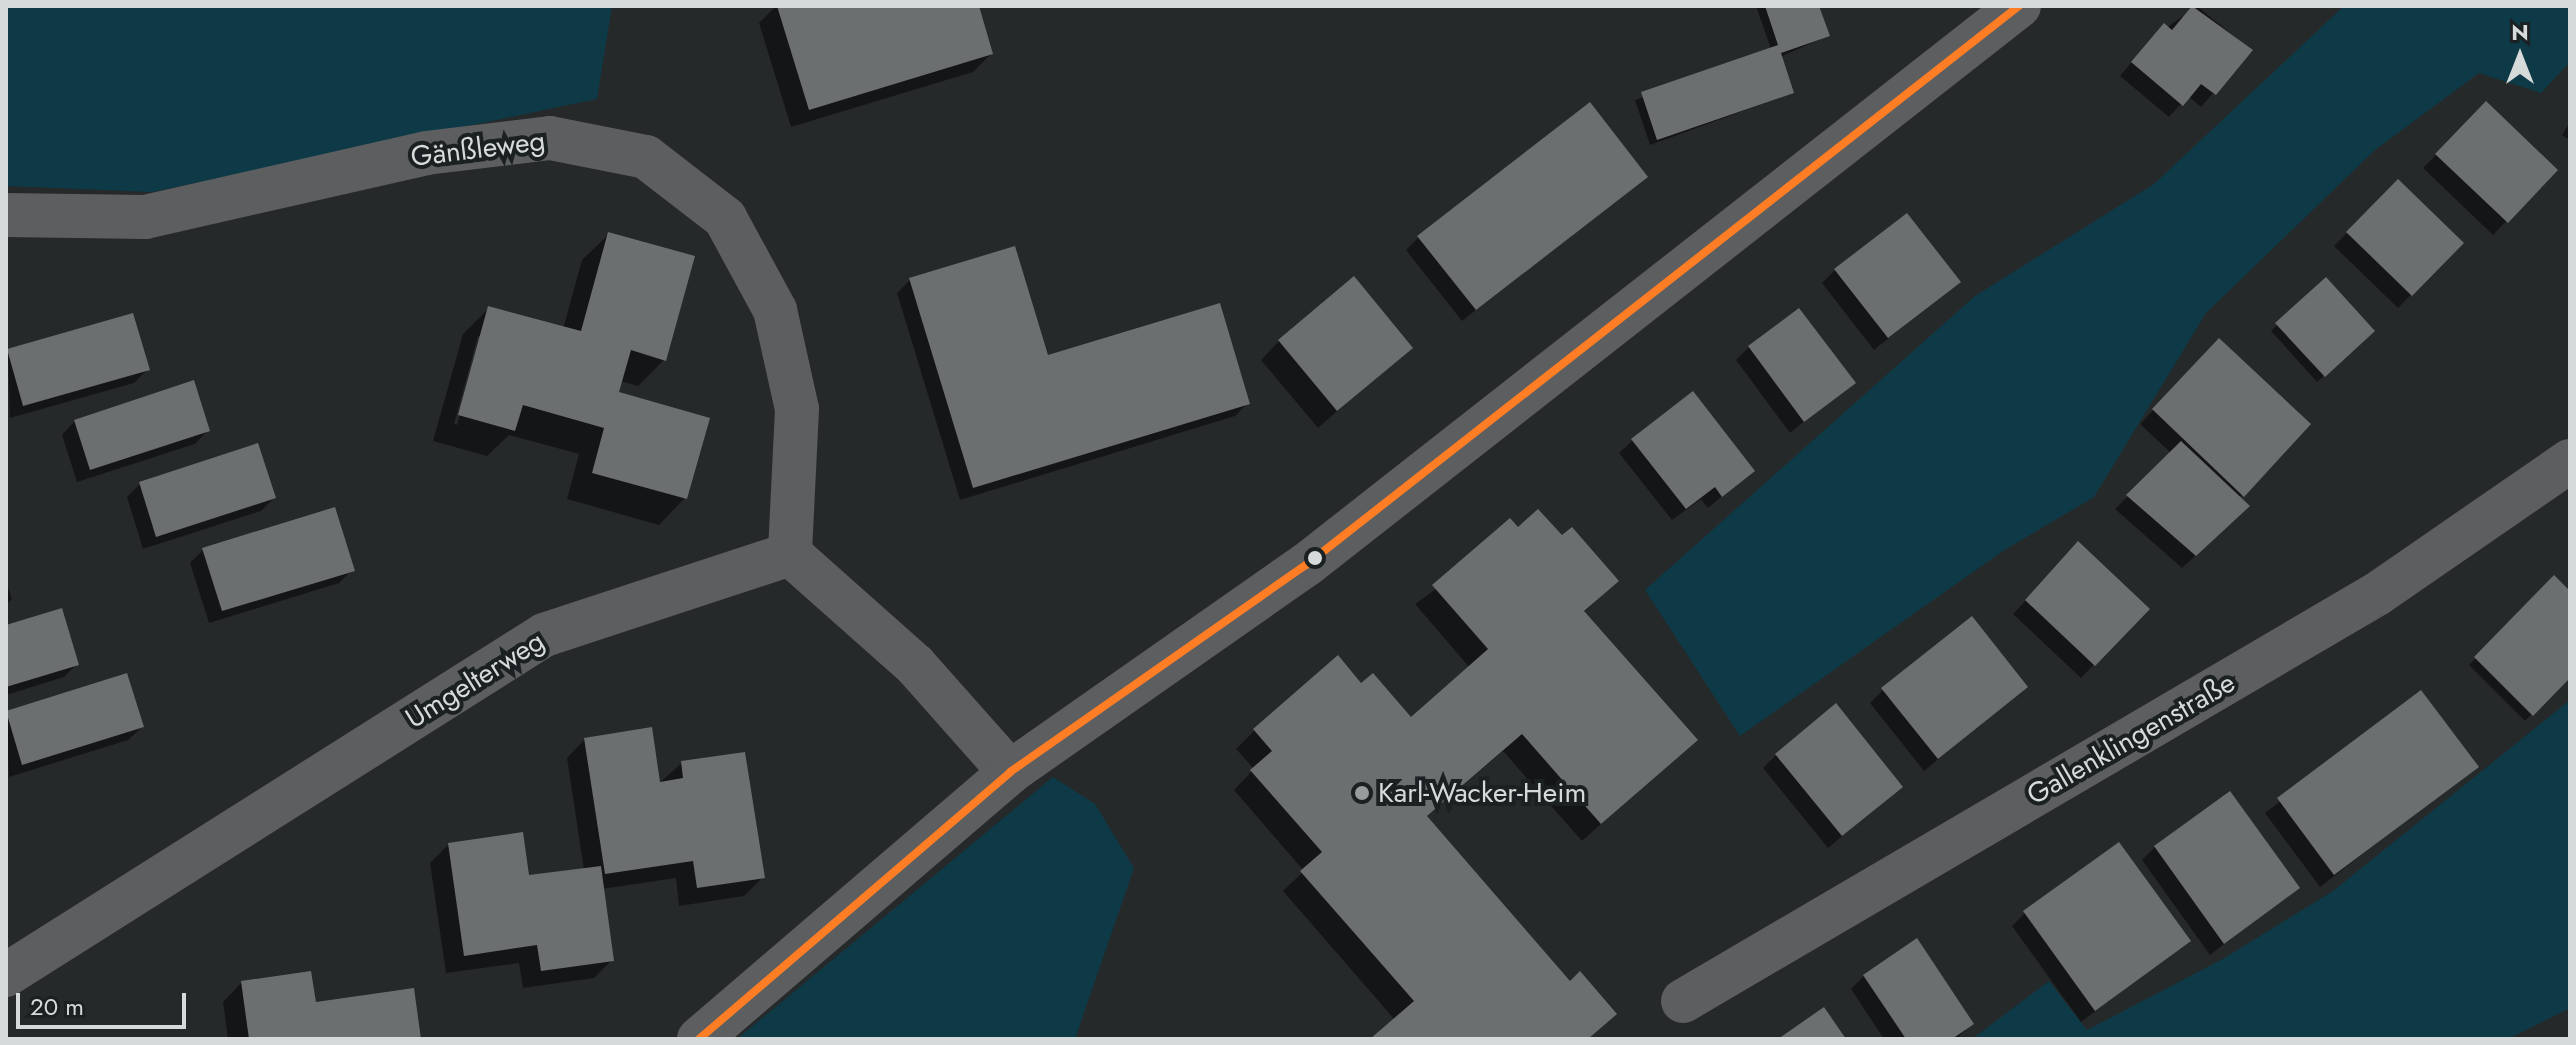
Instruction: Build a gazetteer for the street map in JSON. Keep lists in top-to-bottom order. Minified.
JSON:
{"streets":{"street":["Gänßleweg","Umgelterweg","Gallenklingenstraße"]},"crossings":[["Gänßleweg","Umgelterweg"]],"places":["Karl-Wacker-Heim"],"scale_bar":"20 m","north":"top"}
